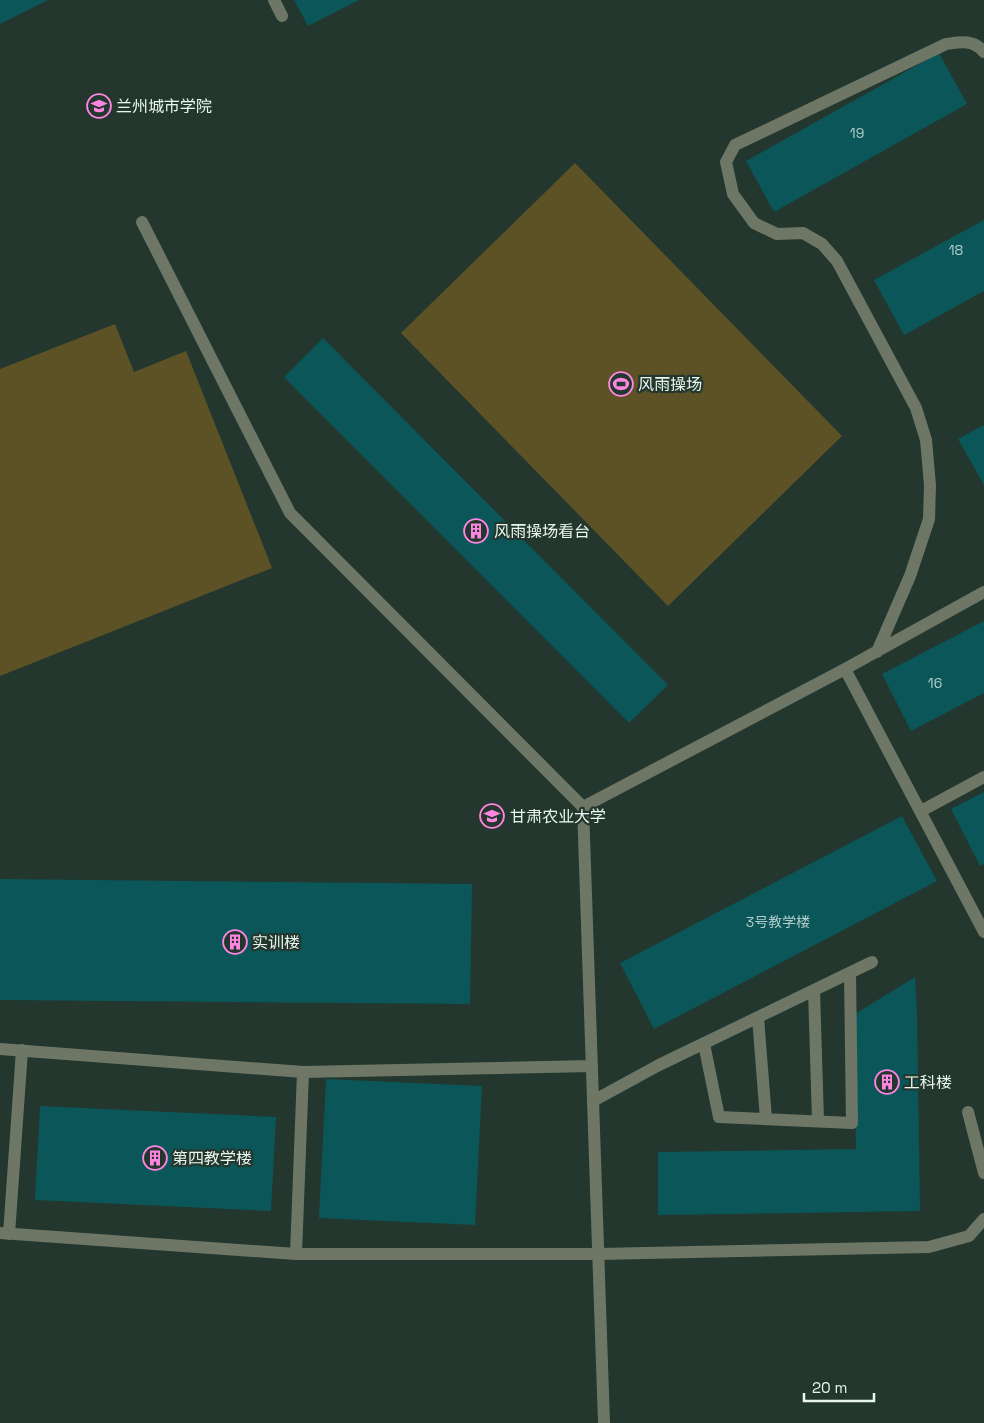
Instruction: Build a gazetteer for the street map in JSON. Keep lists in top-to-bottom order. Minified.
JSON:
{"places":{"school or university":["兰州城市学院","甘肃农业大学"],"sports":["风雨操场"],"building":["风雨操场看台","实训楼","工科楼","第四教学楼"]},"house_numbers":["19","18","16","3号教学楼"],"scale_bar":"20 m"}
